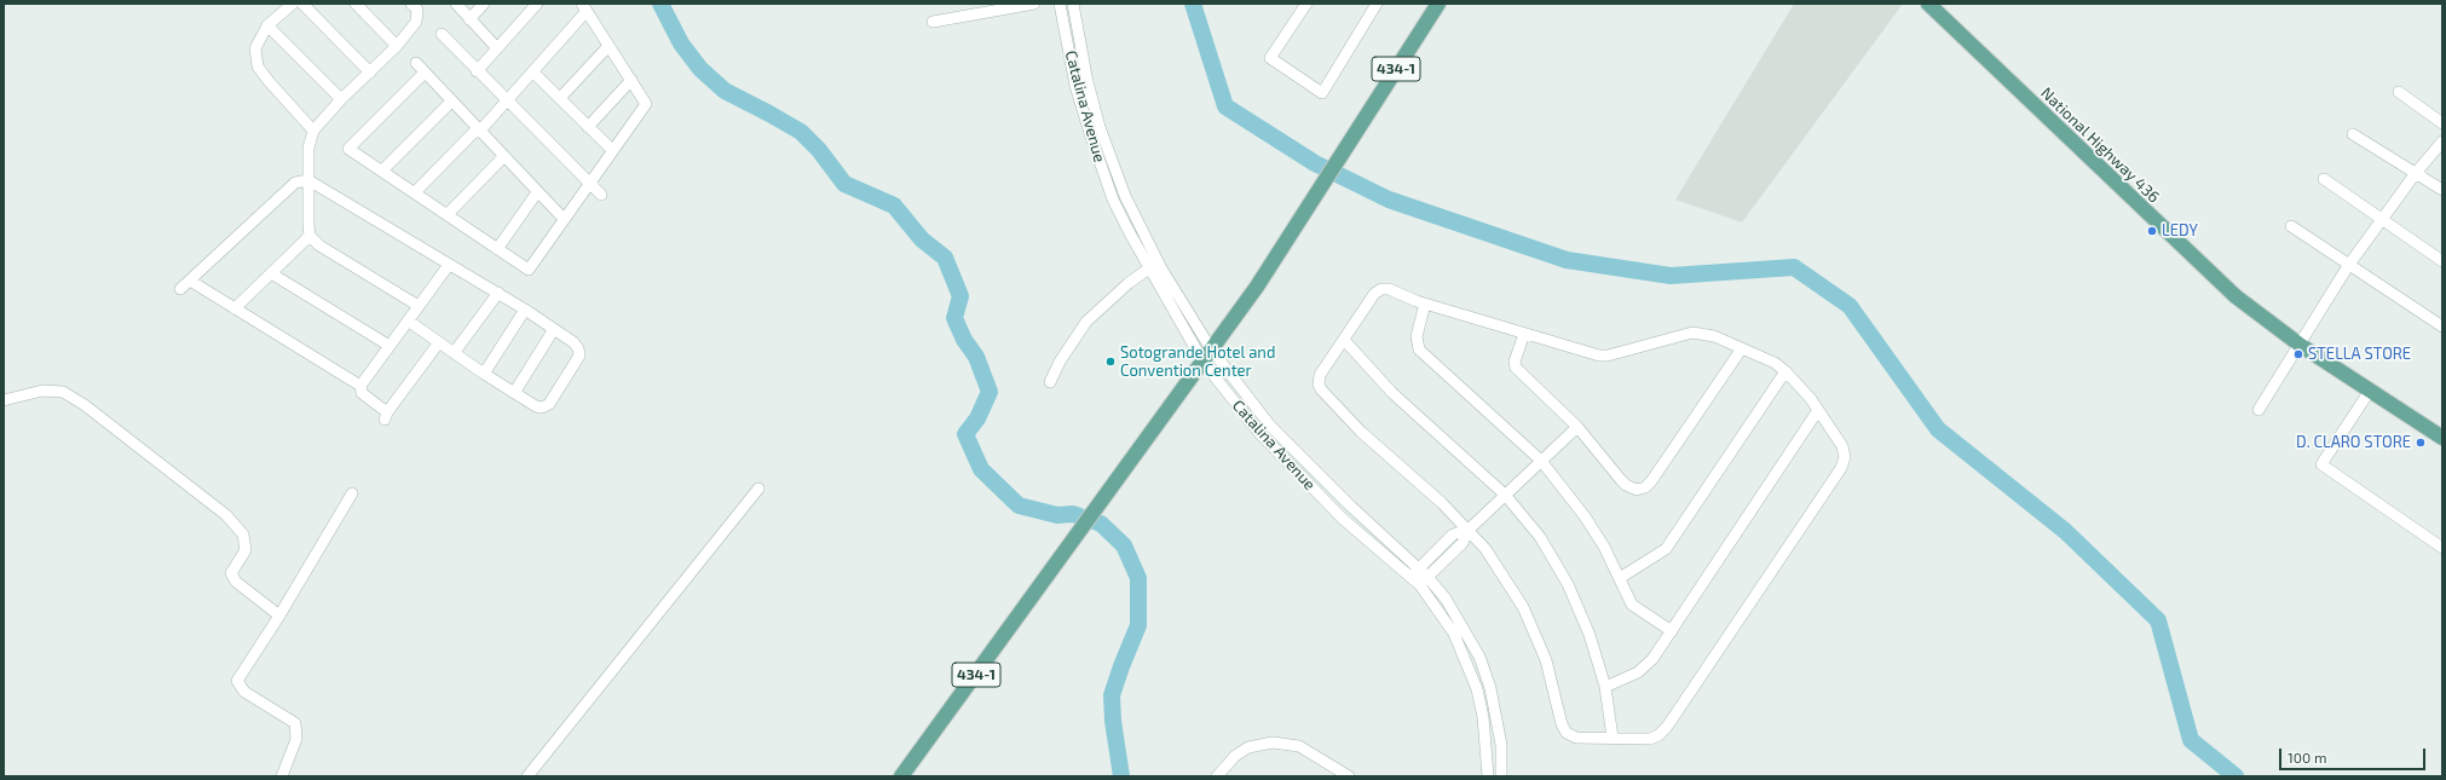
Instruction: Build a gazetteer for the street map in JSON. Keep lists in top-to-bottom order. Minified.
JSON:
{"streets":{"main road":["434-1","National Highway 436"],"street":["Catalina Avenue"]},"crossings":[["434-1","Catalina Avenue"]],"places":["LEDY","STELLA STORE","Sotogrande Hotel and Convention Center","D. CLARO STORE"],"scale_bar":"100 m"}
